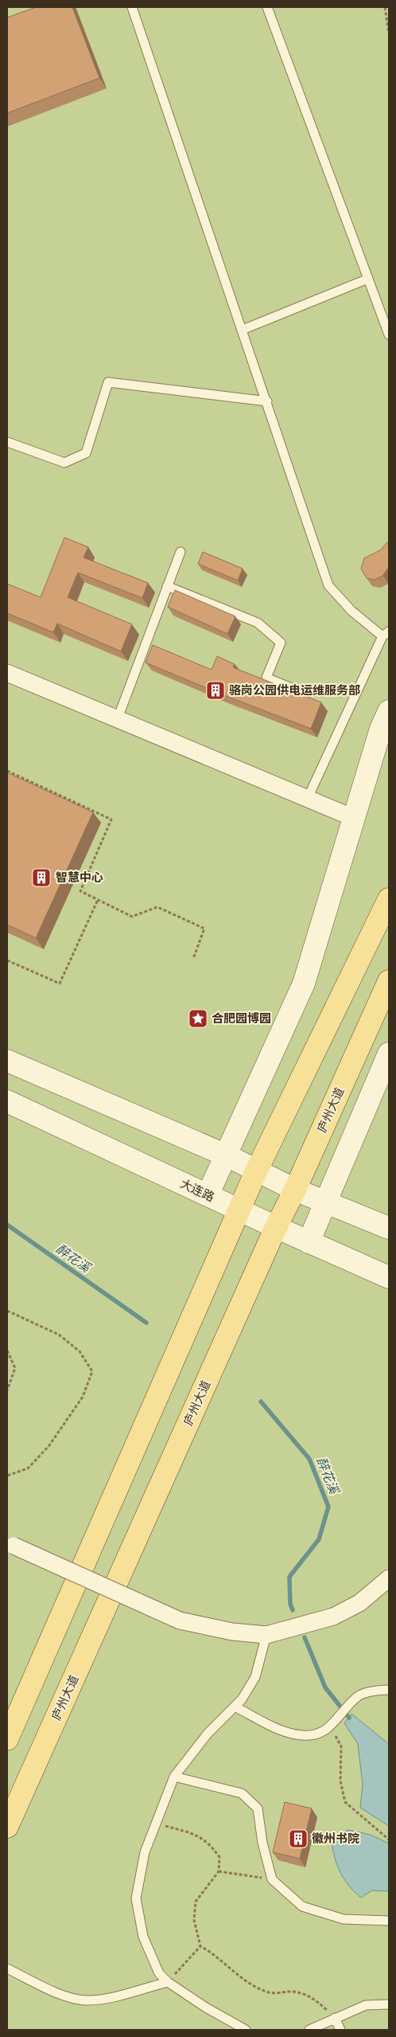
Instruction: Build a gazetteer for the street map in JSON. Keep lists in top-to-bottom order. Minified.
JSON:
{"streets":{"main road":["庐州大道","大连路"]},"crossings":[["庐州大道","大连路"]],"water":["醉花溪"],"places":{"building":["骆岗公园供电运维服务部","智慧中心","徽州书院"],"place":["合肥园博园"]}}
